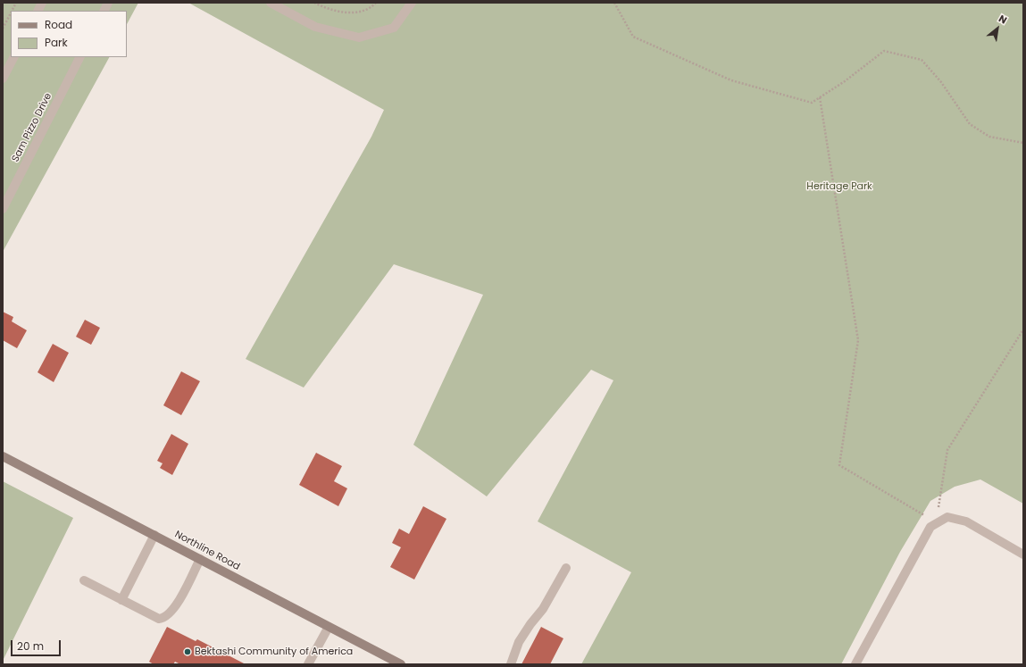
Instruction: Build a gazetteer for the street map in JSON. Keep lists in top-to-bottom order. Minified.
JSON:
{"streets":{"main road":["Northline Road"],"street":["Sam Pizzo Drive"]},"parks":["Heritage Park"],"places":["Bektashi Community of America"],"legend":["Road","Park"],"scale_bar":"20 m","north":"top right"}
